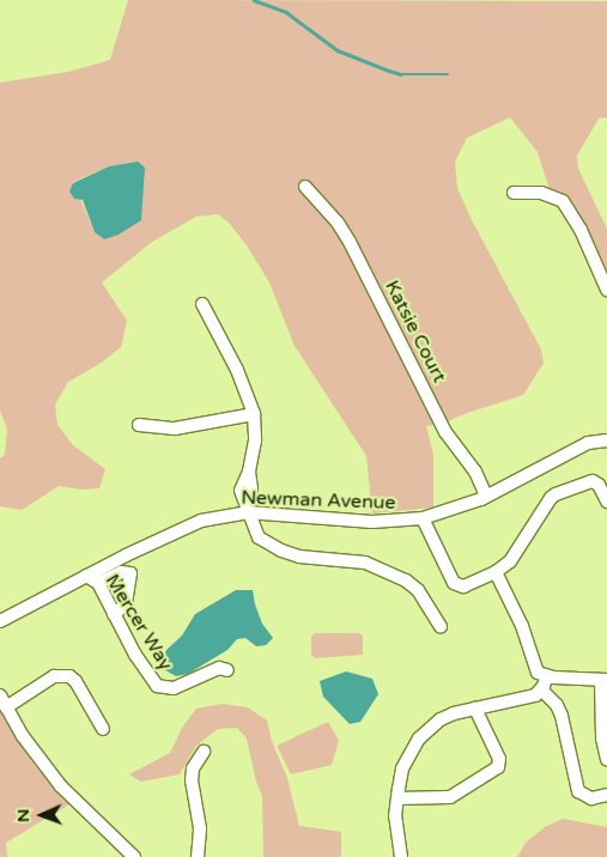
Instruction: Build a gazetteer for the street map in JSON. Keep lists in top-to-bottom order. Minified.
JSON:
{"streets":{"street":["Katsie Court","Newman Avenue","Mercer Way"]},"crossings":[["Katsie Court","Newman Avenue"],["Newman Avenue","Mercer Way"]],"north":"left"}
